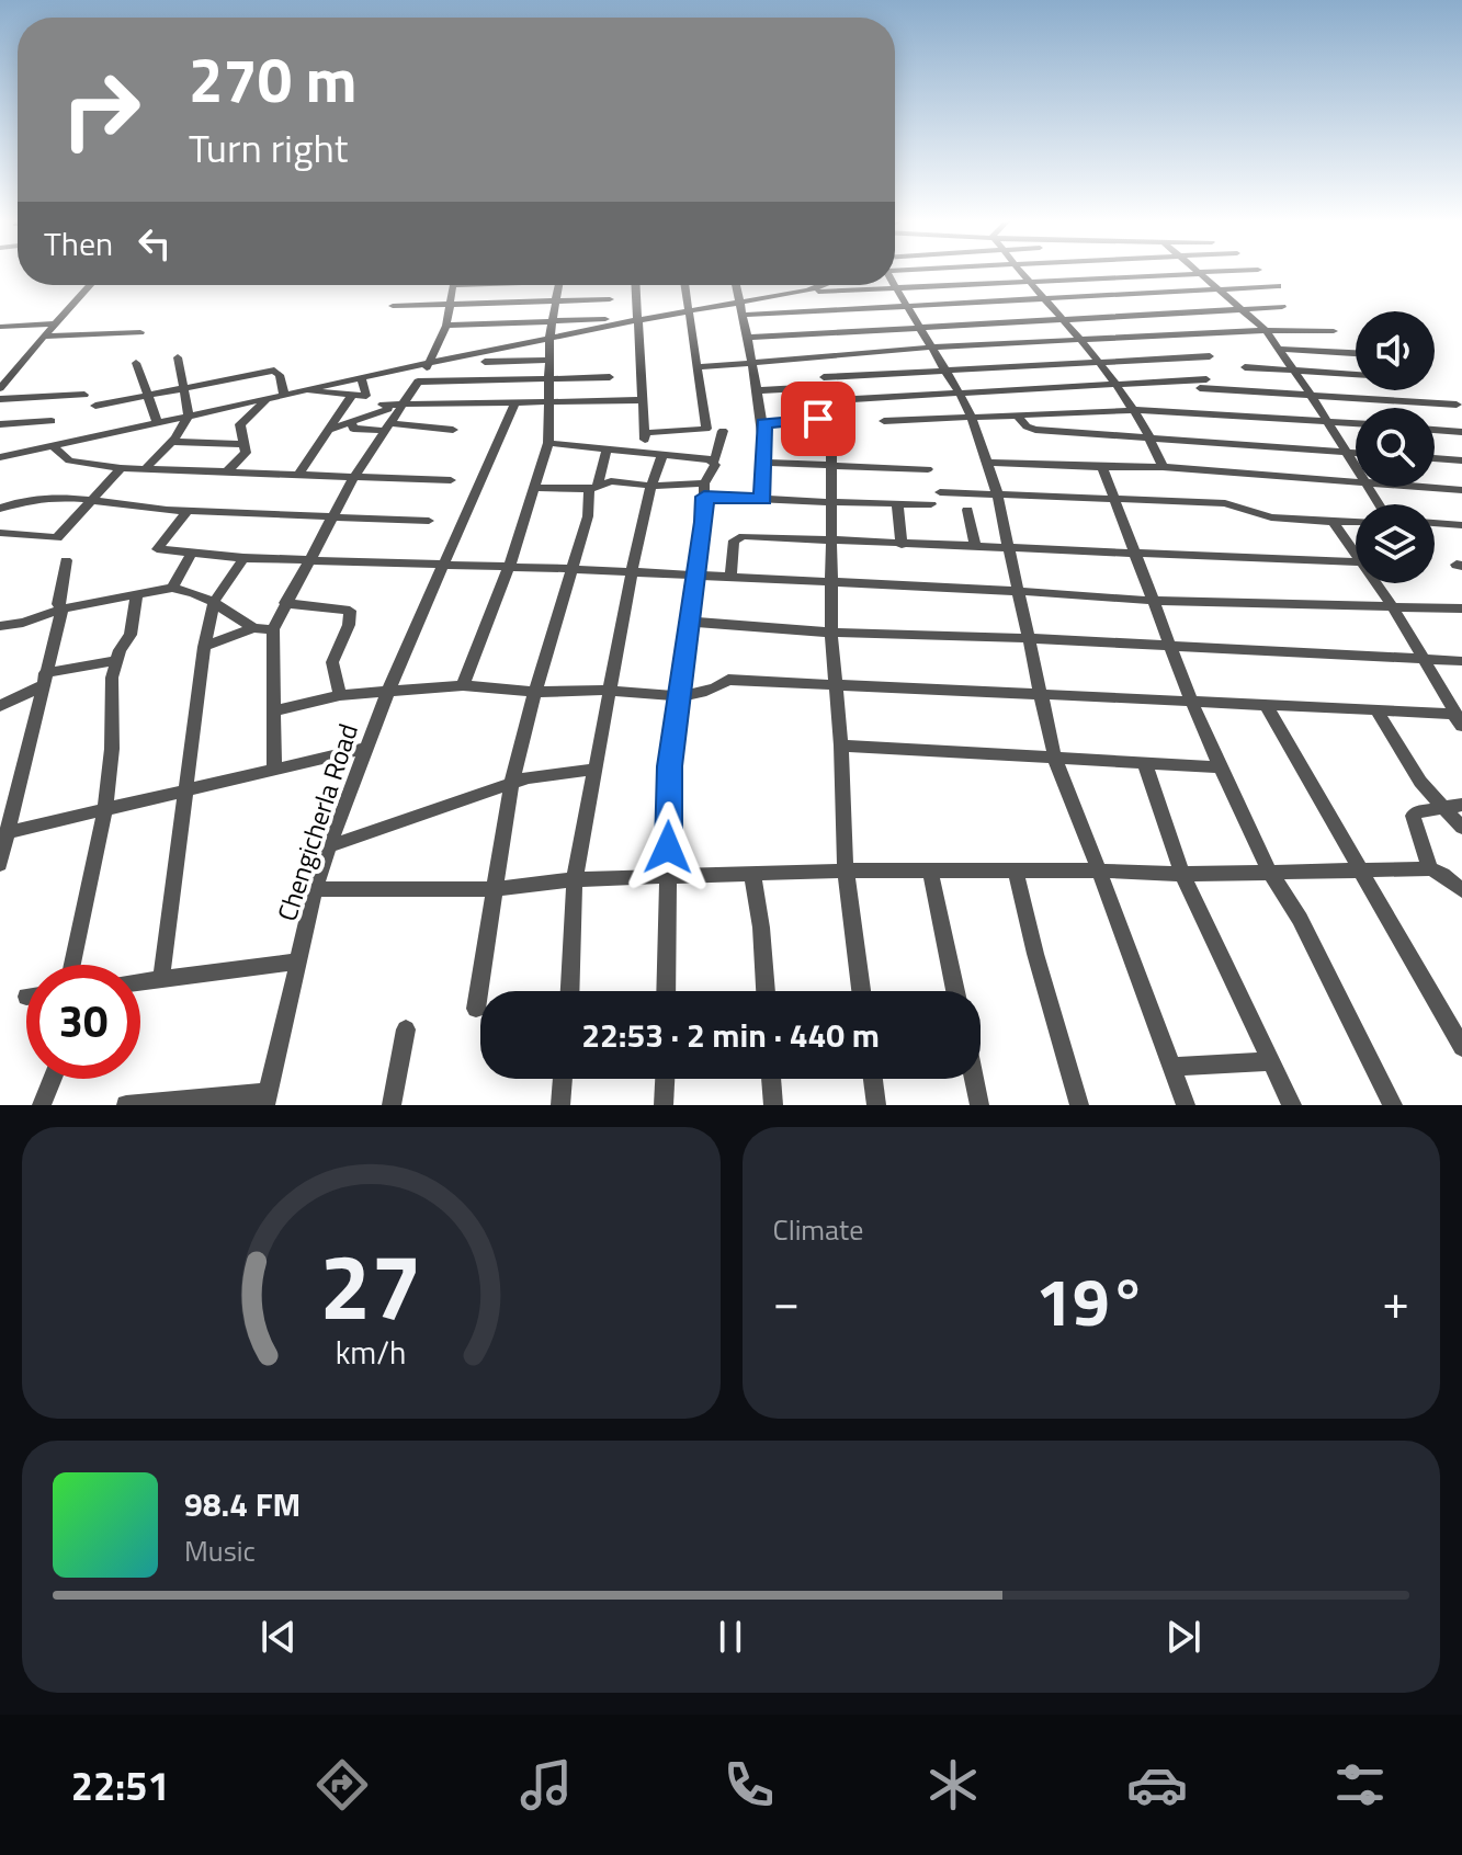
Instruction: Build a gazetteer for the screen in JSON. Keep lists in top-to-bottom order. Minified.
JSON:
{"streets":{"street":["Chengicherla Road"]},"page":{"turn":["270 m","Turn right"],"then":"Then","limit":"30","trip":"22:53 · 2 min · 440 m","tile":"Climate","heat":["−","19°","+"],"song":["98.4 FM","Music"],"tabs":"22:51","gauge":["27","km/h"]}}
